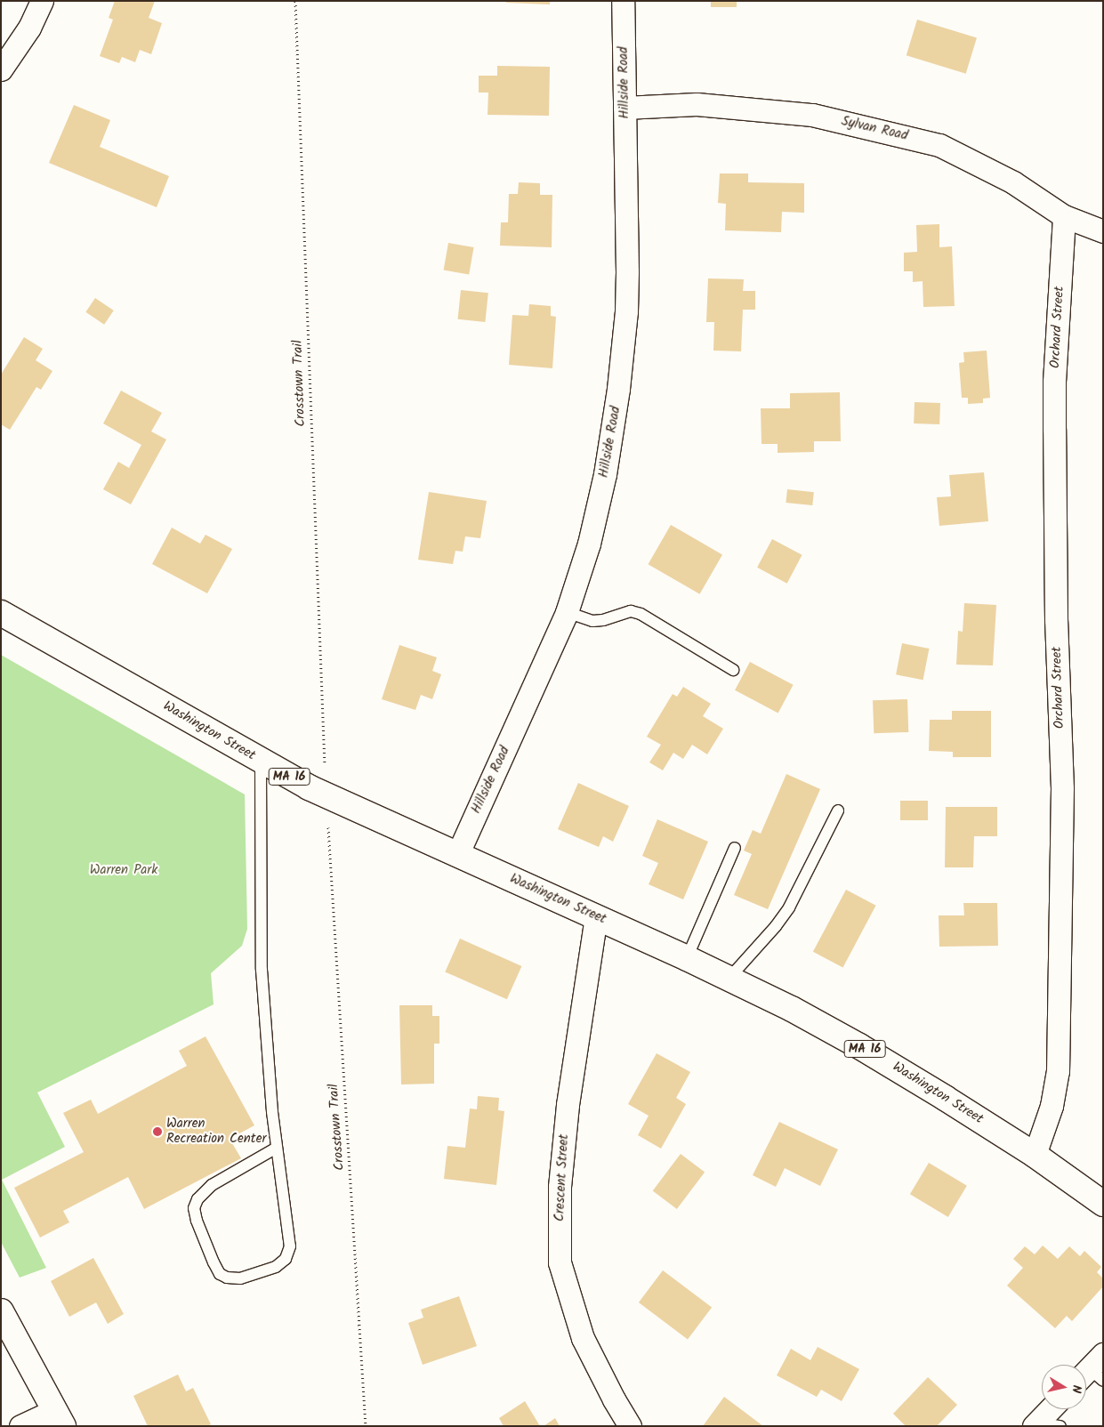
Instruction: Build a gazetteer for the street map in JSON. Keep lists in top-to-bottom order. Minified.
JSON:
{"streets":{"main road":["Washington Street","MA 16"],"street":["Hillside Road","Sylvan Road","Orchard Street","Crescent Street"],"path":["Crosstown Trail"]},"crossings":[["Hillside Road","Sylvan Road"],["Hillside Road","Washington Street"],["Sylvan Road","Orchard Street"],["Orchard Street","Washington Street"],["Washington Street","Crescent Street"]],"parks":["Warren Park"],"places":["Warren Recreation Center"],"north":"right"}
